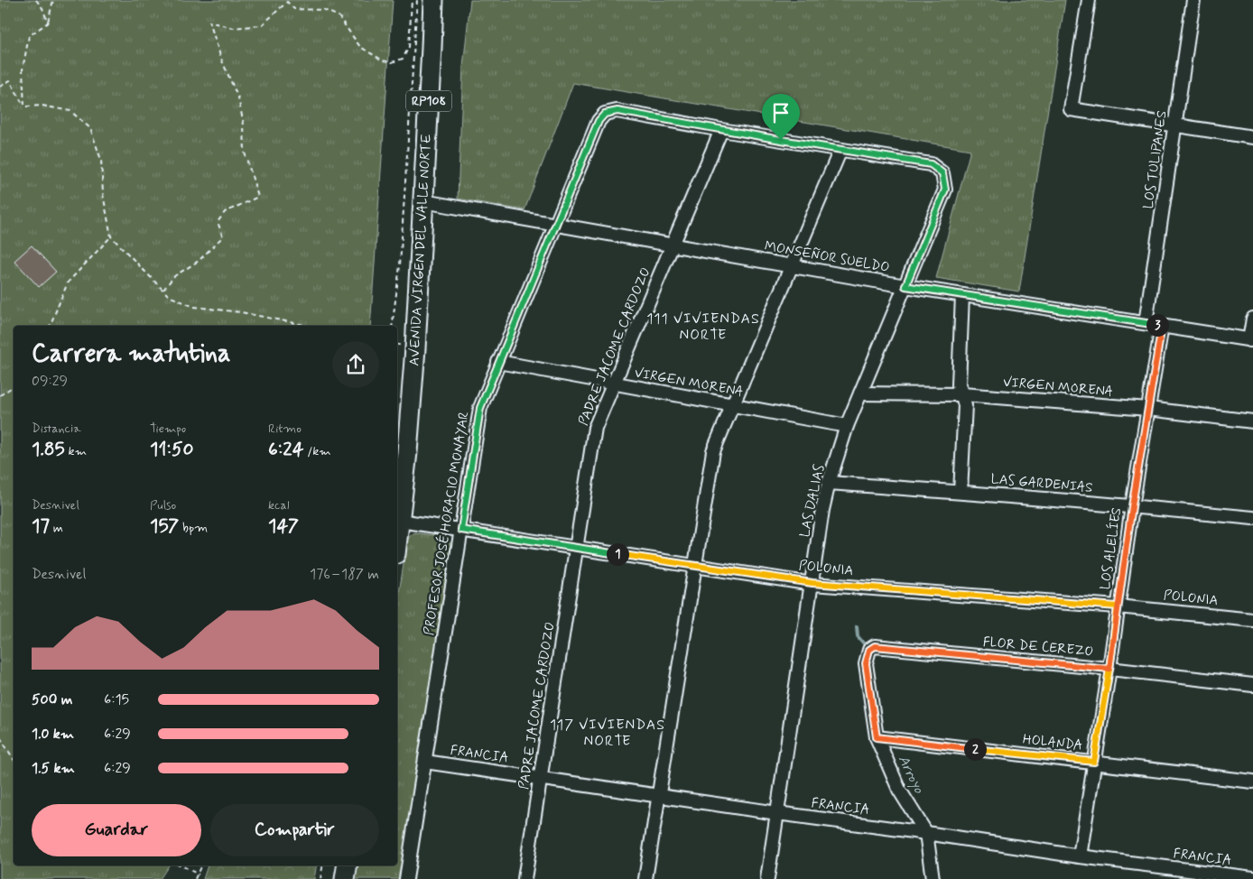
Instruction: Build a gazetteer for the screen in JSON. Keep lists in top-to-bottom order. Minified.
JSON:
{"streets":{"main road":["RP108","AVENIDA VIRGEN DEL VALLE NORTE"],"street":["LOS TULIPANES","MONSEÑOR SUELDO","PADRE JACOME CARDOZO","VIRGEN MORENA","LAS GARDENIAS","LAS DALIAS","PROFESOR JOSÉ HORACIO MONAYAR","LOS ALELÍES","POLONIA","FLOR DE CEREZO","HOLANDA","FRANCIA"]},"crossings":[["LOS TULIPANES","MONSEÑOR SUELDO"],["AVENIDA VIRGEN DEL VALLE NORTE","MONSEÑOR SUELDO"],["AVENIDA VIRGEN DEL VALLE NORTE","POLONIA"],["MONSEÑOR SUELDO","PADRE JACOME CARDOZO"],["MONSEÑOR SUELDO","LAS DALIAS"],["MONSEÑOR SUELDO","PROFESOR JOSÉ HORACIO MONAYAR"],["MONSEÑOR SUELDO","LOS ALELÍES"],["PADRE JACOME CARDOZO","VIRGEN MORENA"],["PADRE JACOME CARDOZO","PROFESOR JOSÉ HORACIO MONAYAR"],["PADRE JACOME CARDOZO","POLONIA"],["PADRE JACOME CARDOZO","FRANCIA"],["VIRGEN MORENA","LAS DALIAS"],["VIRGEN MORENA","PROFESOR JOSÉ HORACIO MONAYAR"],["VIRGEN MORENA","LOS ALELÍES"],["LAS GARDENIAS","LAS DALIAS"],["LAS GARDENIAS","LOS ALELÍES"],["LAS DALIAS","POLONIA"],["LAS DALIAS","FRANCIA"],["PROFESOR JOSÉ HORACIO MONAYAR","POLONIA"],["PROFESOR JOSÉ HORACIO MONAYAR","FRANCIA"],["LOS ALELÍES","POLONIA"],["LOS ALELÍES","FLOR DE CEREZO"],["LOS ALELÍES","HOLANDA"],["LOS ALELÍES","FRANCIA"],["FLOR DE CEREZO","HOLANDA"]],"districts":["111 VIVIENDAS NORTE","117 VIVIENDAS NORTE"],"water":["Arroyo"],"page":{"pins":["3","1","2"],"heading":["Carrera matutina","09:29"],"stats":[["Distancia","1.85 km"],["Tiempo","11:50"],["Ritmo","6:24 /km"],["Desnivel","17 m"],["Pulso","157 bpm"],["kcal","147"]],"chart":["Desnivel","176–187 m"],"list":[{"name":"500 m","note":"6:15"},{"name":"1.0 km","note":"6:29"},{"name":"1.5 km","note":"6:29"}],"buttons":["Guardar","Compartir"]}}
